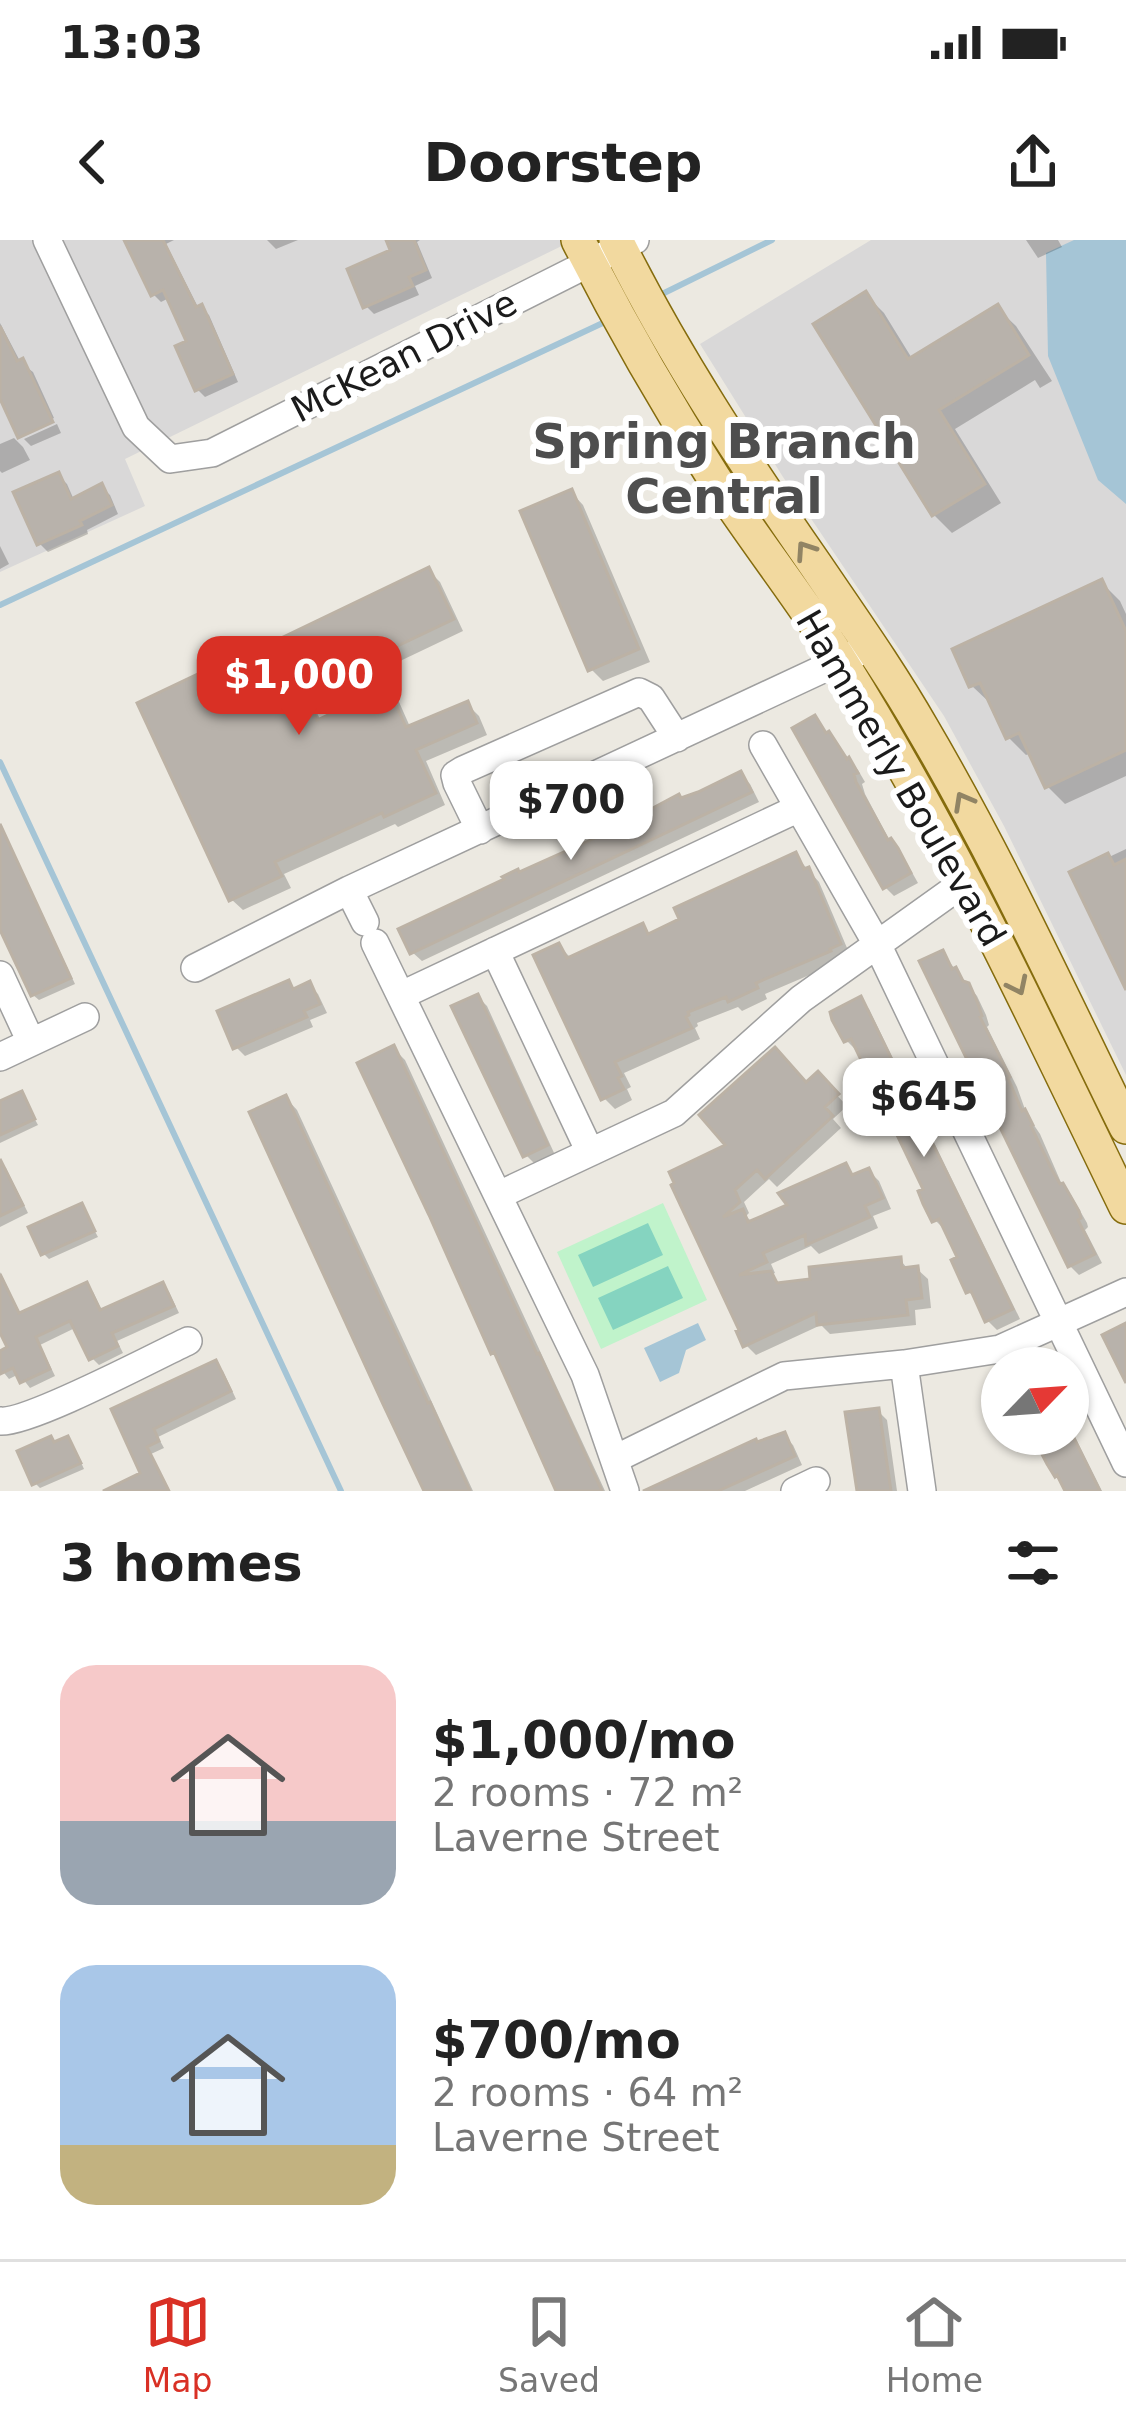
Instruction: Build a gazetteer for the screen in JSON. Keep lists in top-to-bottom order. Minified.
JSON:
{"streets":{"main road":["Hammerly Boulevard"],"street":["McKean Drive"]},"crossings":[["McKean Drive","Hammerly Boulevard"]],"districts":["Spring Branch Central"],"north":"top right","page":{"status":"13:03","header":"Doorstep","price":["$1,000","$700","$645"],"heading":"3 homes","list":[{"name":"$1,000/mo","note":"2 rooms · 72 m² · Laverne Street"},{"name":"$700/mo","note":"2 rooms · 64 m² · Laverne Street"}],"tabs":["Map","Saved","Home"]}}
